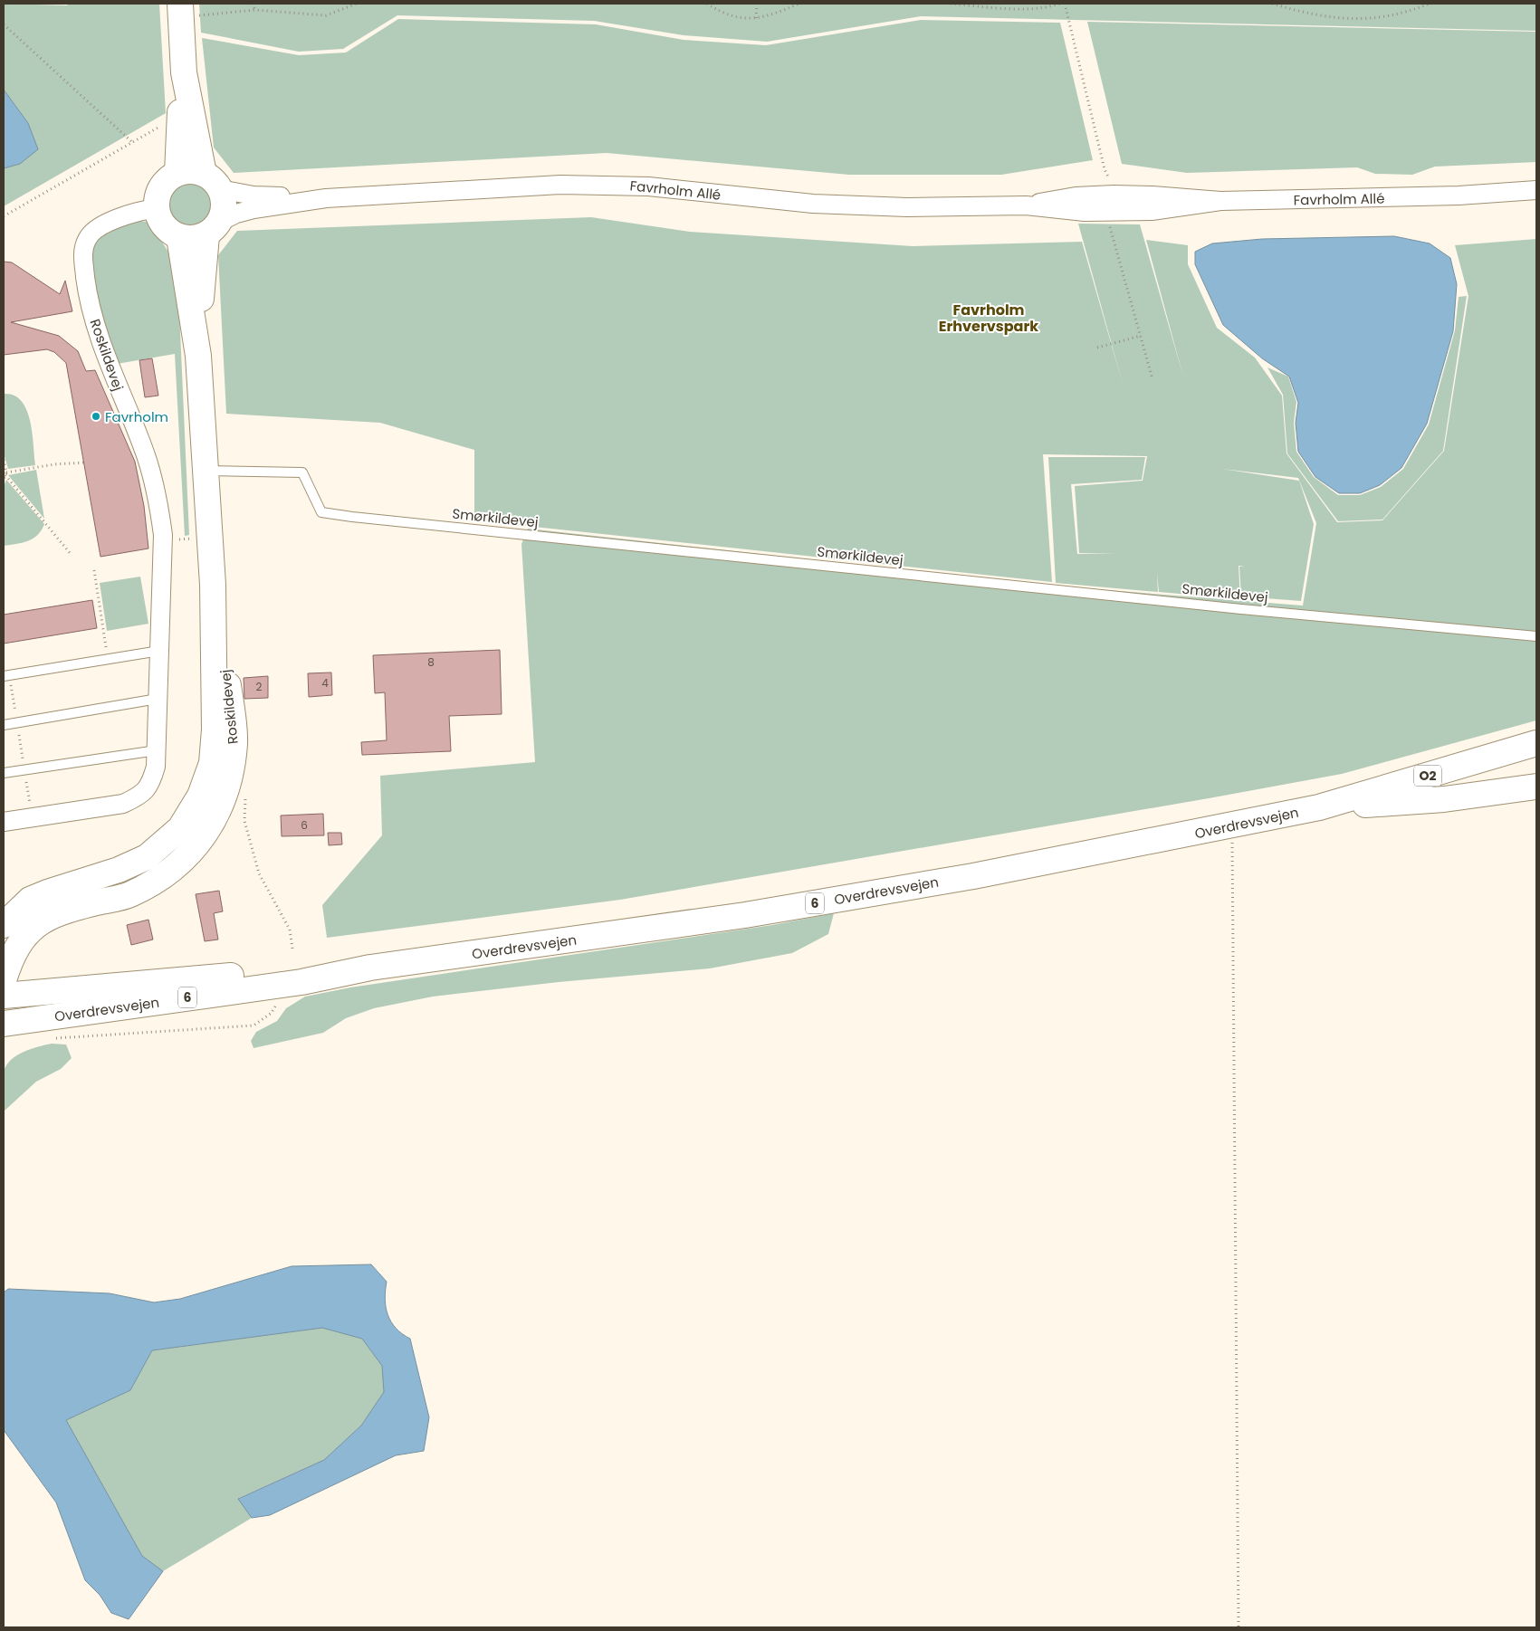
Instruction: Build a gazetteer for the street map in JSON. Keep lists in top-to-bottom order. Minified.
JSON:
{"streets":{"main road":["Roskildevej","O2","Overdrevsvejen","6"],"street":["Favrholm Allé"],"lane":["Smørkildevej"]},"crossings":[["Favrholm Allé","Roskildevej"],["Roskildevej","Smørkildevej"]],"districts":["Favrholm Erhvervspark"],"places":["Favrholm"],"house_numbers":["8","4","2","6"]}
